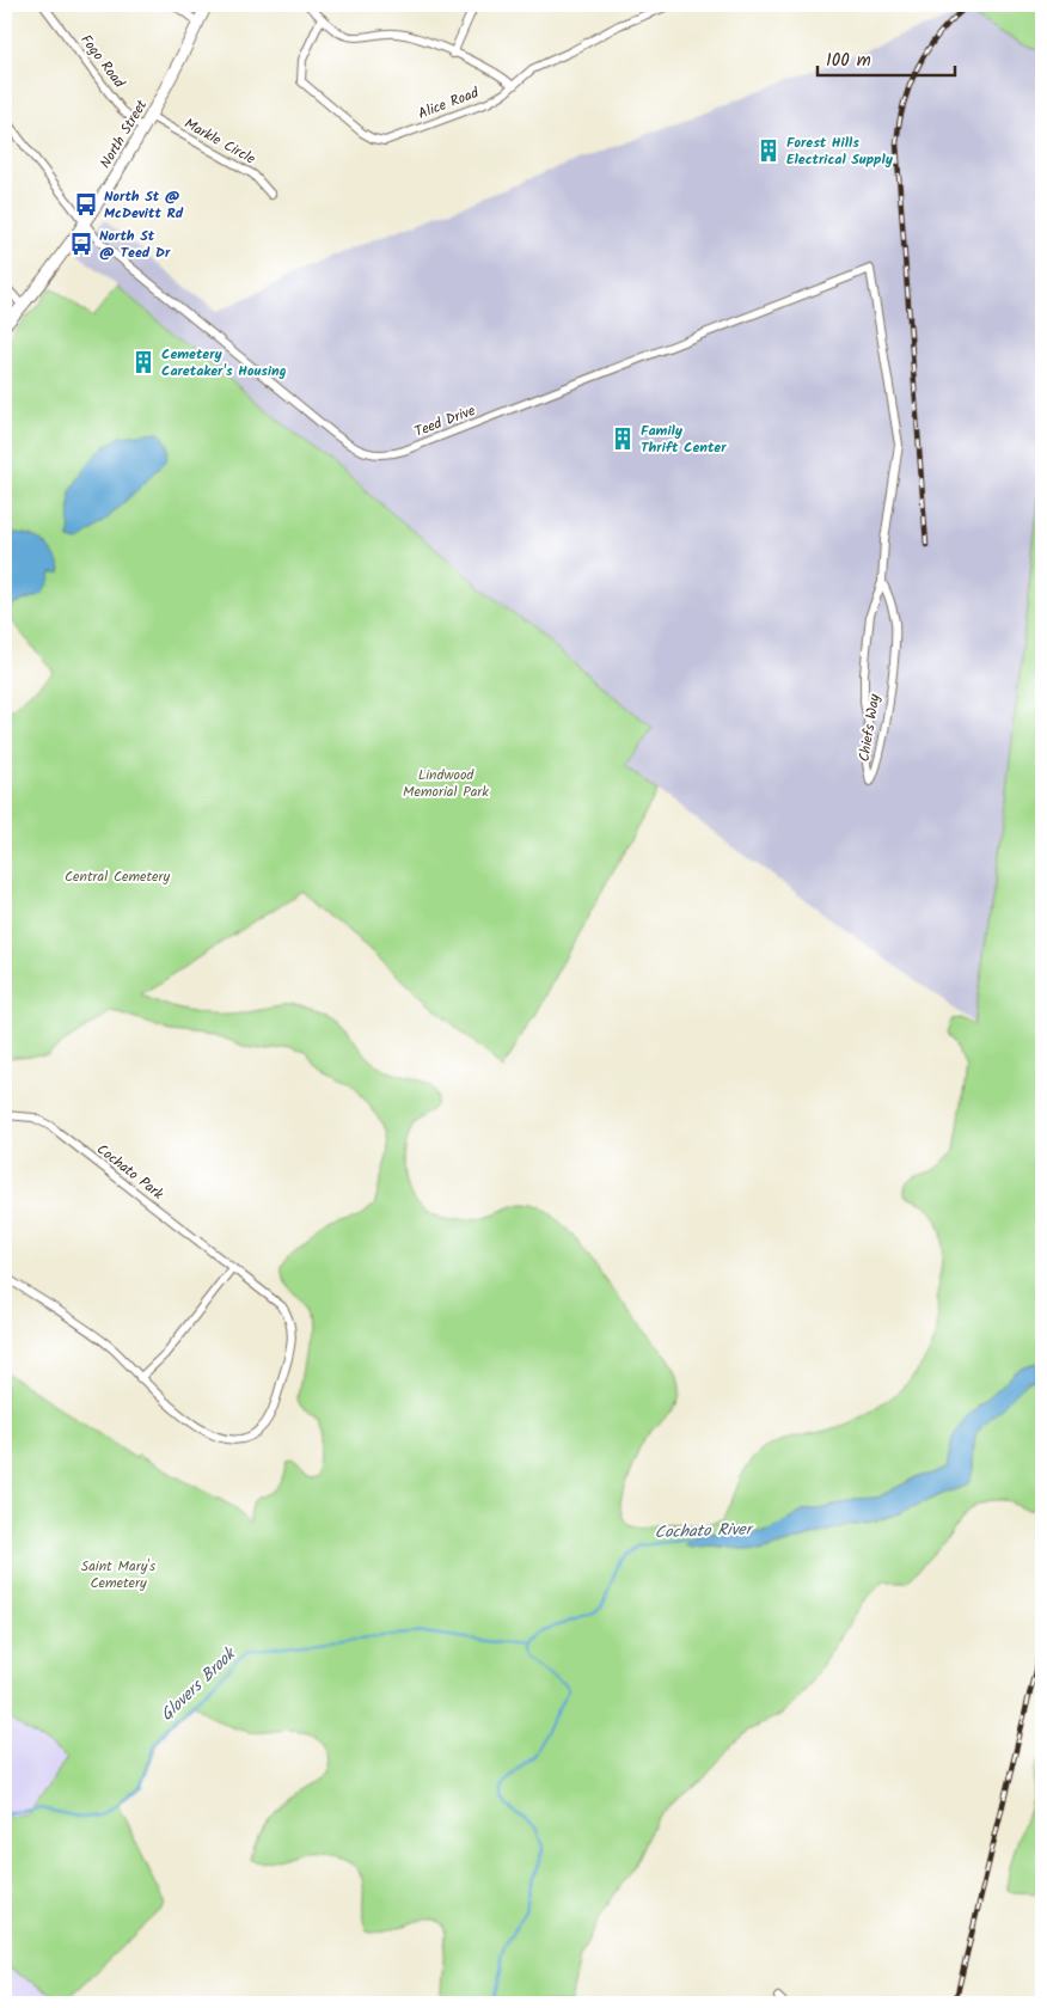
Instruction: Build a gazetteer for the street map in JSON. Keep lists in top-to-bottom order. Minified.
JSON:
{"streets":{"main road":["North Street"],"street":["Fogo Road","Alice Road","Markle Circle","Teed Drive","Chiefs Way","Cochato Park"]},"crossings":[["Fogo Road","North Street"],["North Street","Markle Circle"],["North Street","Teed Drive"],["Teed Drive","Chiefs Way"]],"water":["Cochato River","Glovers Brook"],"parks":["Lindwood Memorial Park","Central Cemetery","Saint Mary's Cemetery"],"places":{"building":["Forest Hills Electrical Supply","Cemetery Caretaker's Housing","Family Thrift Center"],"bus stop":["North St @ McDevitt Rd","North St @ Teed Dr"]},"scale_bar":"100 m"}
